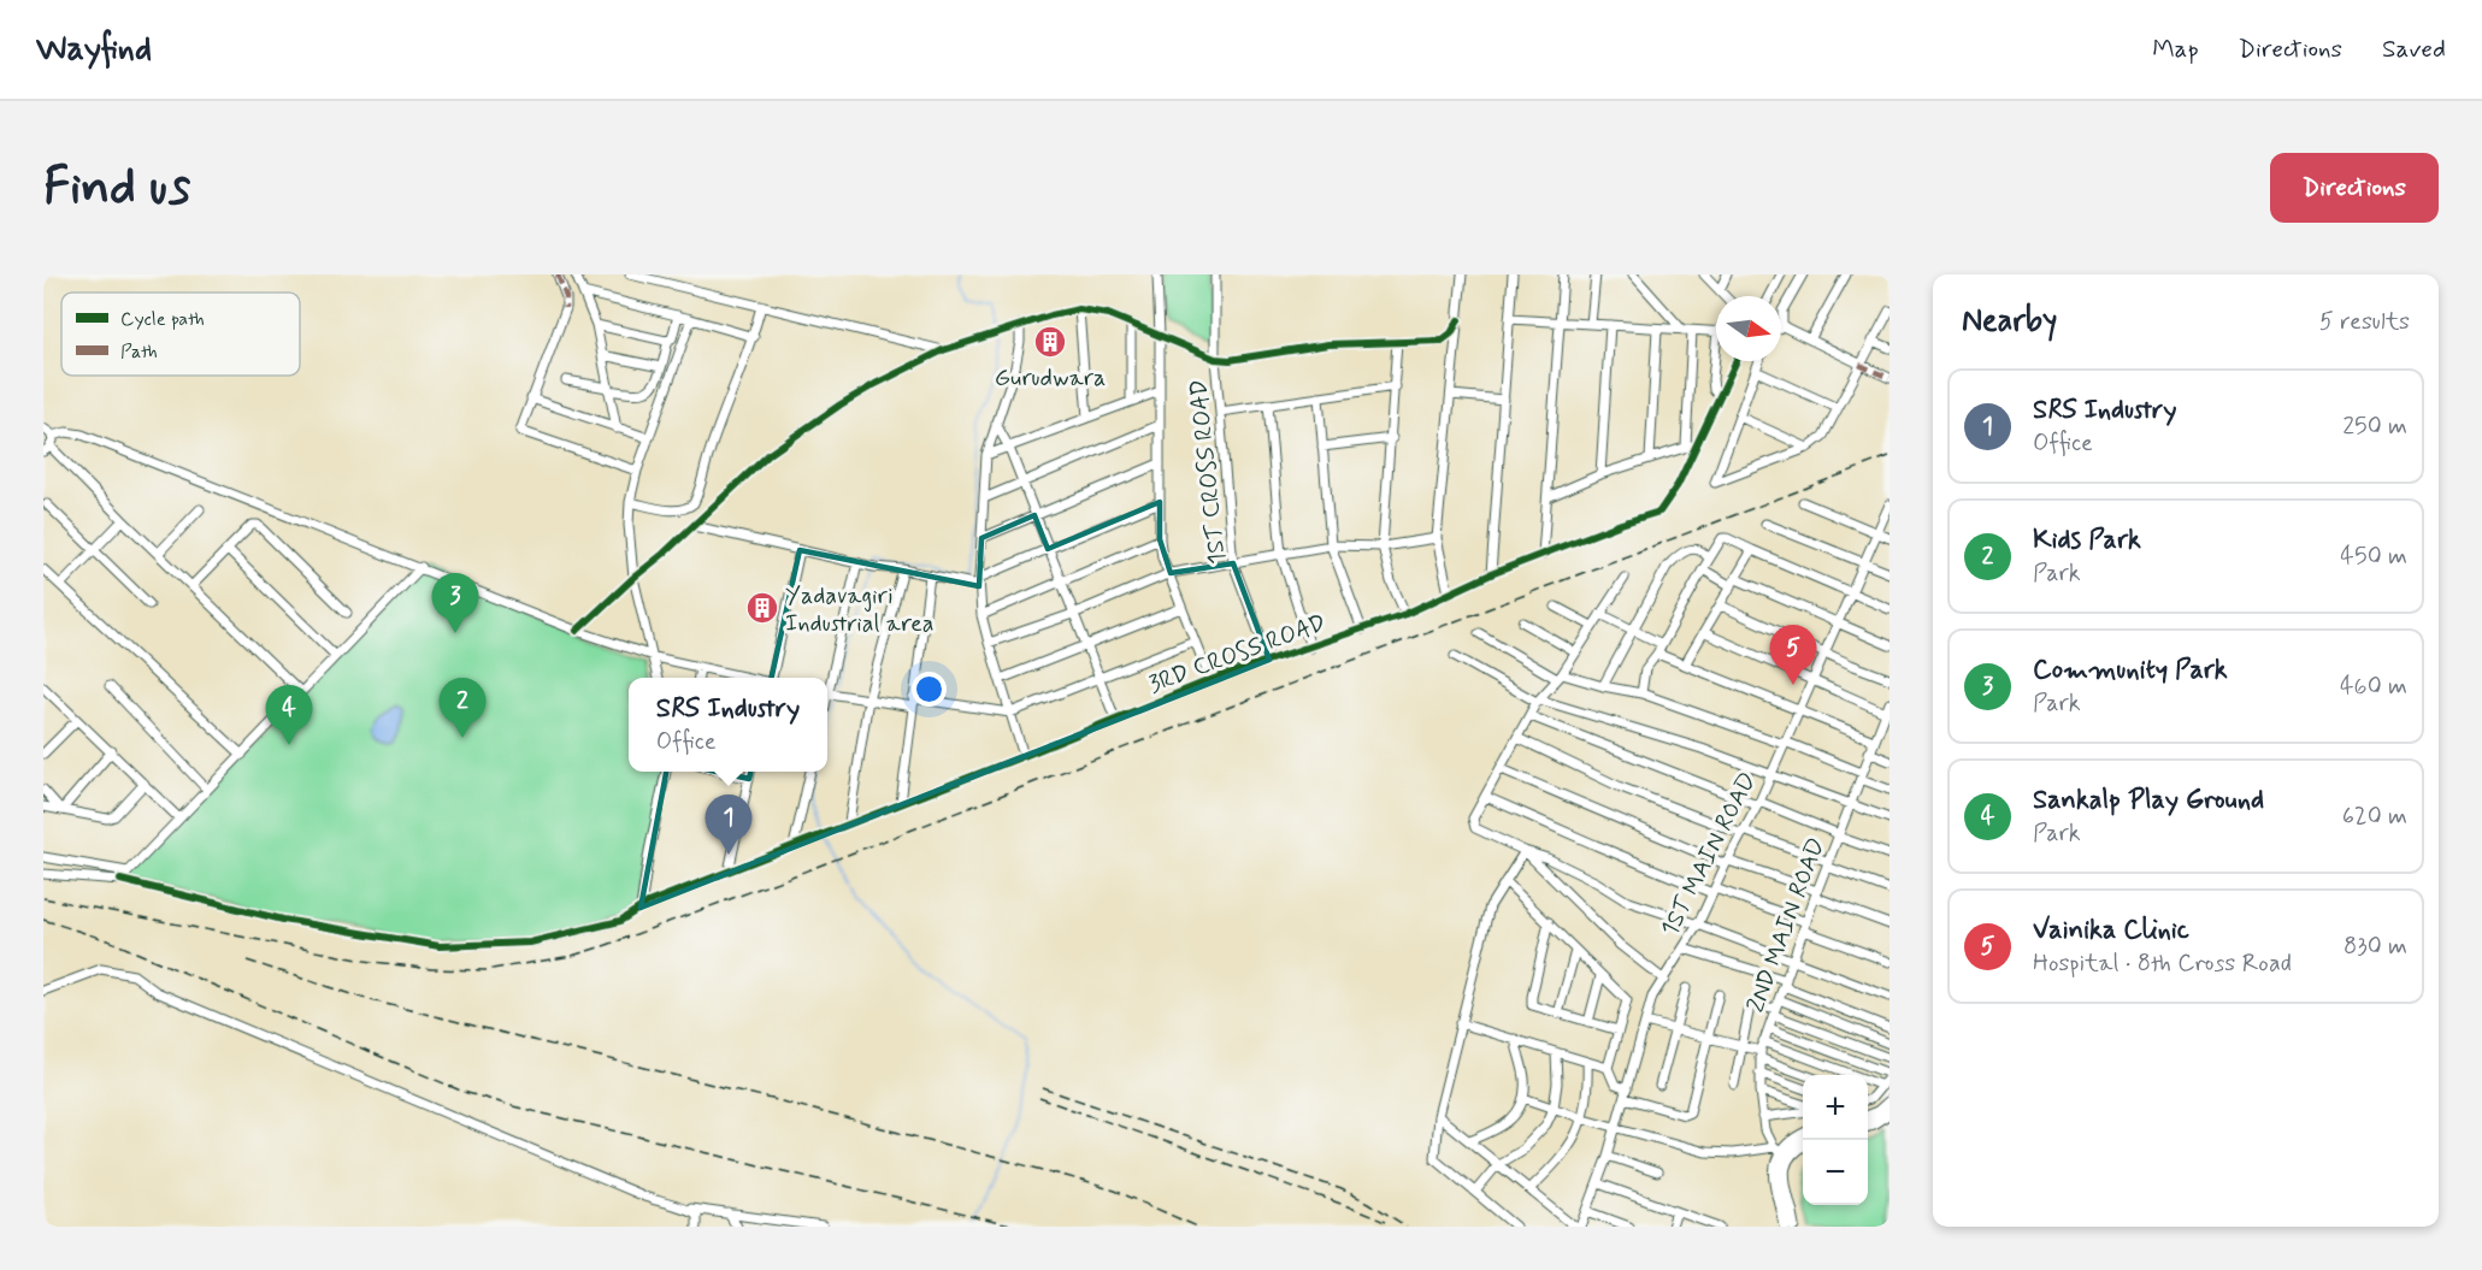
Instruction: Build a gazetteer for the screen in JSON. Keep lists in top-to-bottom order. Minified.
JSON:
{"streets":{"street":["1ST CROSS ROAD","3RD CROSS ROAD","1ST MAIN ROAD","2ND MAIN ROAD"]},"crossings":[["1ST CROSS ROAD","3RD CROSS ROAD"]],"places":{"building":["Gurudwara","Yadavagiri Industrial area"]},"legend":["Cycle path","Path"],"north":"right","page":{"header":"Wayfind","nav":["Map","Directions","Saved"],"buttons":"Directions","title":"Find us","heading":["Nearby","5 results"],"list":[{"mark":"1","name":"SRS Industry","note":"Office","value":"250 m"},{"mark":"2","name":"Kids Park","note":"Park","value":"450 m"},{"mark":"3","name":"Community Park","note":"Park","value":"460 m"},{"mark":"4","name":"Sankalp Play Ground","note":"Park","value":"620 m"},{"mark":"5","name":"Vainika Clinic","note":"Hospital · 8th Cross Road","value":"830 m"}],"pins":["3","5","2","4","1"],"popup":["SRS Industry","Office"],"map_buttons":["+","−"]}}
